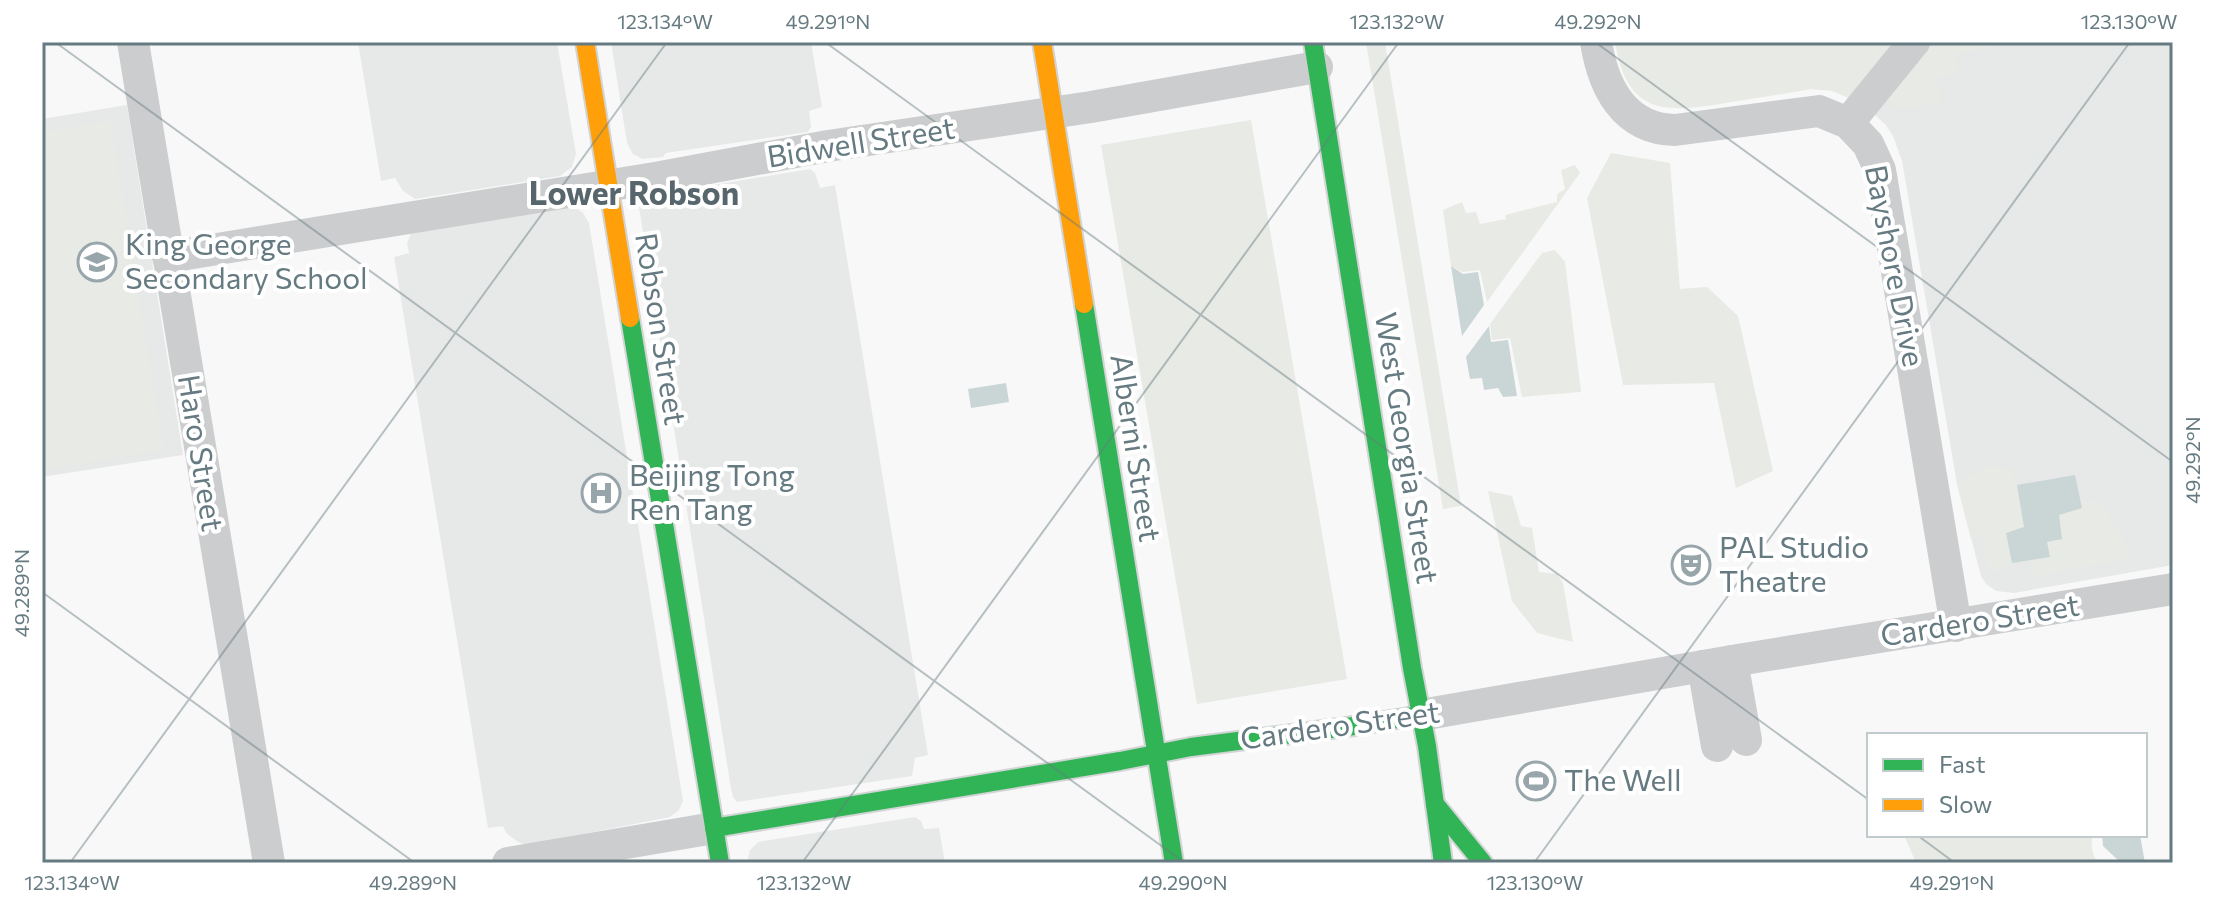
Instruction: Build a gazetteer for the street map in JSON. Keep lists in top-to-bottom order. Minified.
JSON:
{"streets":{"main road":["Robson Street","Alberni Street","West Georgia Street","Cardero Street"],"street":["Bidwell Street","Bayshore Drive","Haro Street"]},"crossings":[["Bidwell Street","Robson Street"],["Bidwell Street","Alberni Street"],["Bidwell Street","West Georgia Street"],["Bidwell Street","Haro Street"],["Bayshore Drive","Cardero Street"],["Robson Street","Cardero Street"],["Alberni Street","Cardero Street"],["West Georgia Street","Cardero Street"]],"districts":["Lower Robson"],"places":{"school or university":["King George Secondary School"],"hospital":["Beijing Tong Ren Tang"],"theatre":["PAL Studio Theatre"],"sports":["The Well"]},"legend":["Fast","Slow"],"coordinates":["123.134°W","49.291°N","123.132°W","49.292°N","123.130°W","49.289°N","49.290°N"]}
